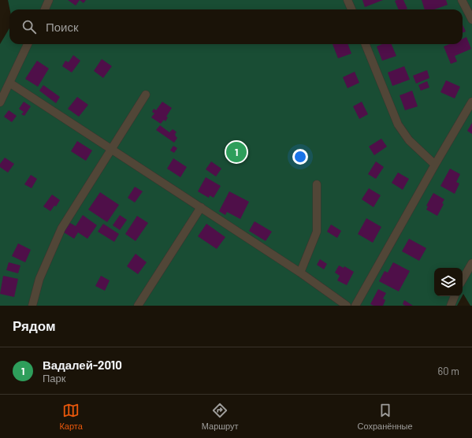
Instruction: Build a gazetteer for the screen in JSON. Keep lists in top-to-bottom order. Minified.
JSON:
{"page":{"search":"Поиск","pins":"1","heading":"Рядом","list":[{"mark":"1","name":"Вадалей-2010","note":"Парк","value":"60 m"}],"nav":["Карта","Маршрут","Сохранённые"]}}
